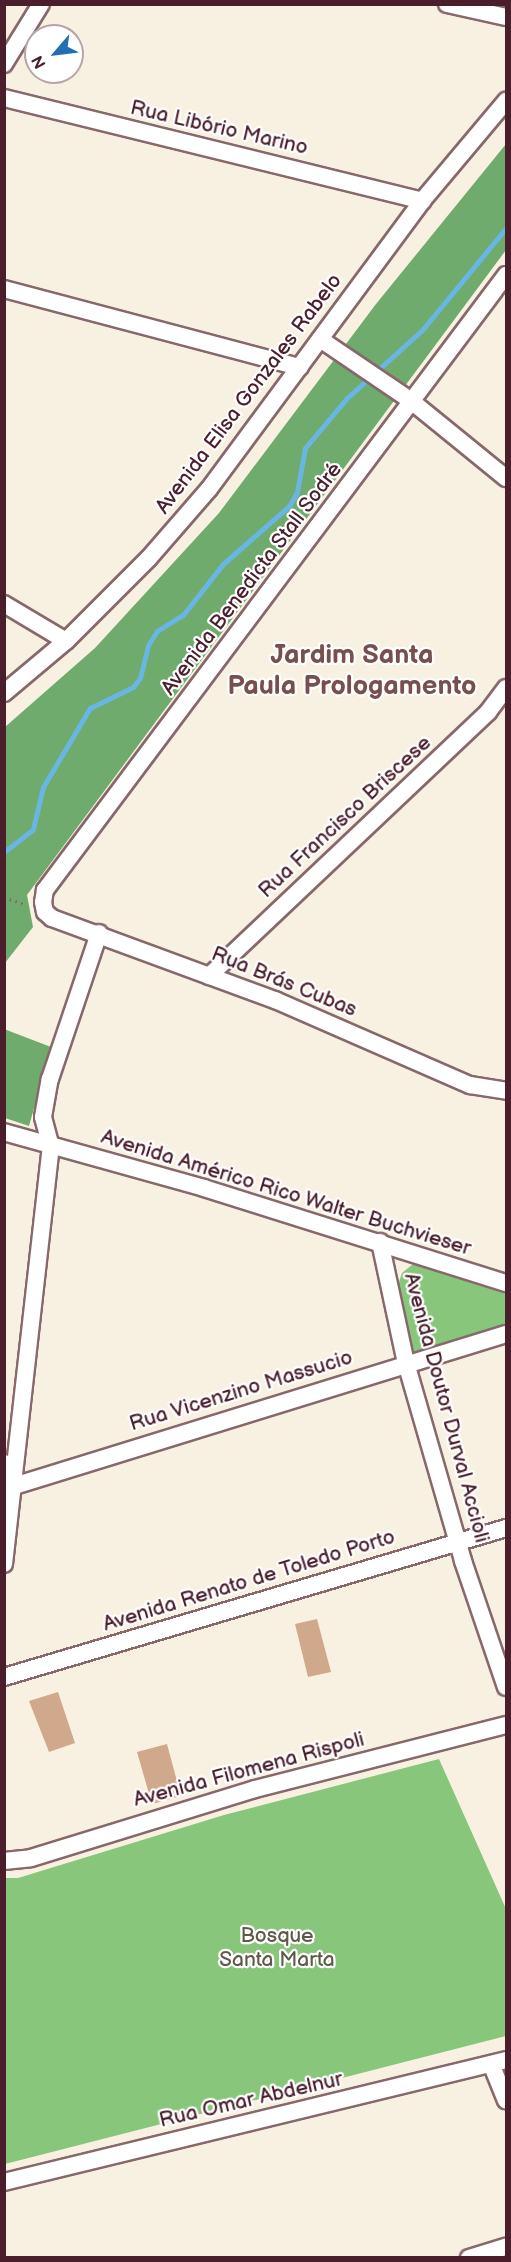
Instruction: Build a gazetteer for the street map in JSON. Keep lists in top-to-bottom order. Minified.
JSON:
{"streets":{"street":["Rua Libório Marino","Avenida Elisa Gonzales Rabelo","Avenida Benedicta Stall Sodré","Rua Francisco Briscese","Rua Brás Cubas","Avenida Américo Rico Walter Buchvieser","Rua Vicenzino Massucio","Avenida Doutor Durval Accioli","Avenida Renato de Toledo Porto","Avenida Filomena Rispoli","Rua Omar Abdelnur"]},"crossings":[["Rua Libório Marino","Avenida Elisa Gonzales Rabelo"],["Avenida Benedicta Stall Sodré","Rua Brás Cubas"],["Rua Francisco Briscese","Rua Brás Cubas"],["Avenida Américo Rico Walter Buchvieser","Avenida Doutor Durval Accioli"],["Rua Vicenzino Massucio","Avenida Doutor Durval Accioli"],["Avenida Doutor Durval Accioli","Avenida Renato de Toledo Porto"]],"districts":["Jardim Santa Paula Prologamento"],"parks":["Bosque Santa Marta"],"north":"bottom left"}
